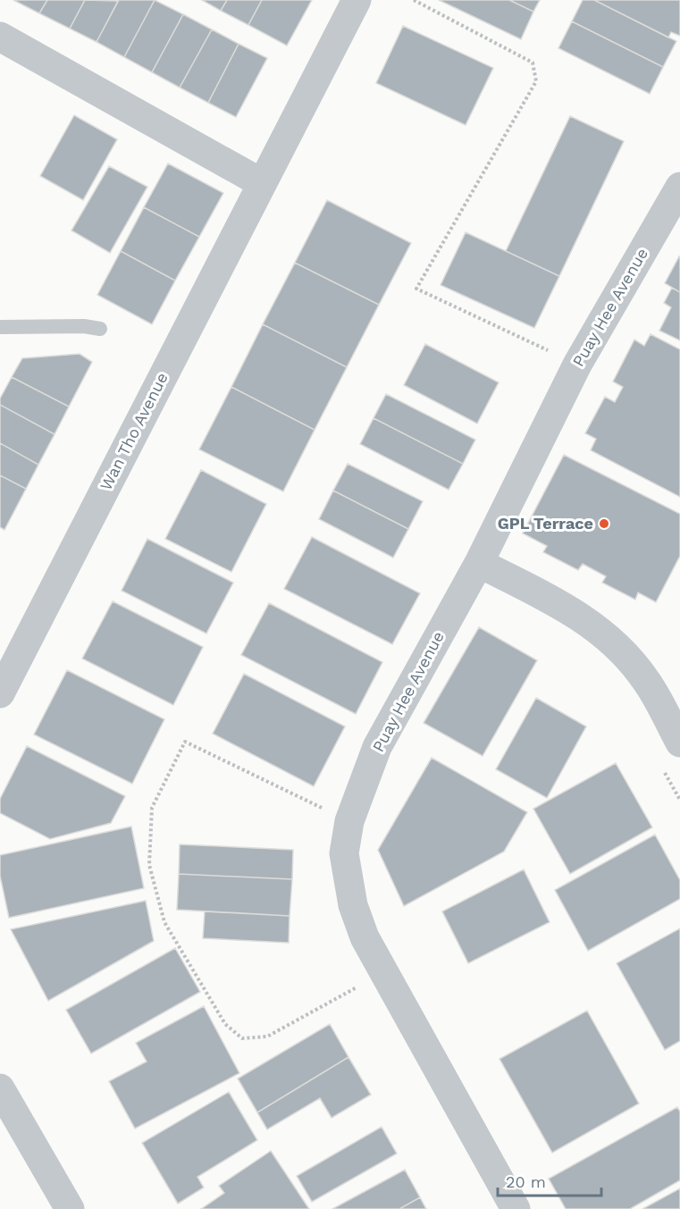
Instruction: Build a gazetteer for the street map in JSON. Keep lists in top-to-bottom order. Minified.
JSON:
{"streets":{"street":["Puay Hee Avenue","Wan Tho Avenue"]},"places":["GPL Terrace"],"scale_bar":"20 m"}
